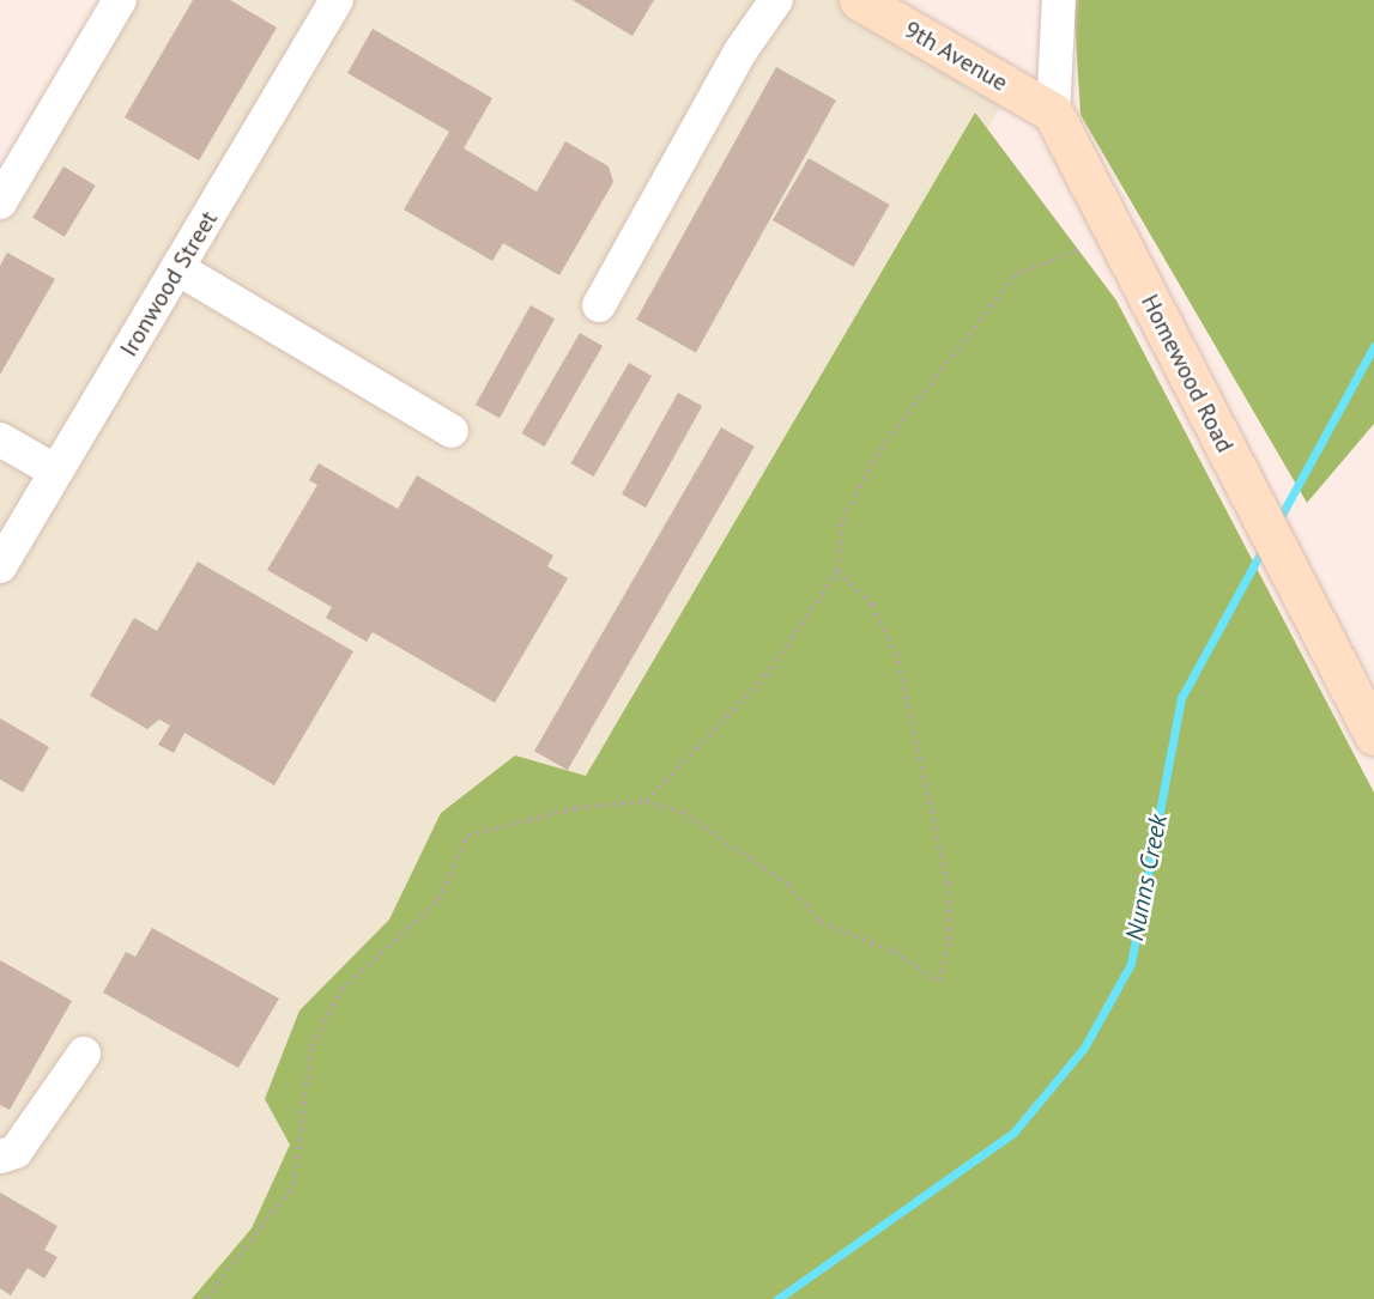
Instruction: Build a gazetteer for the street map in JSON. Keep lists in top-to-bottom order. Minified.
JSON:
{"streets":{"main road":["9th Avenue","Homewood Road"],"street":["Ironwood Street"]},"crossings":[["9th Avenue","Homewood Road"]],"water":["Nunns Creek"]}
